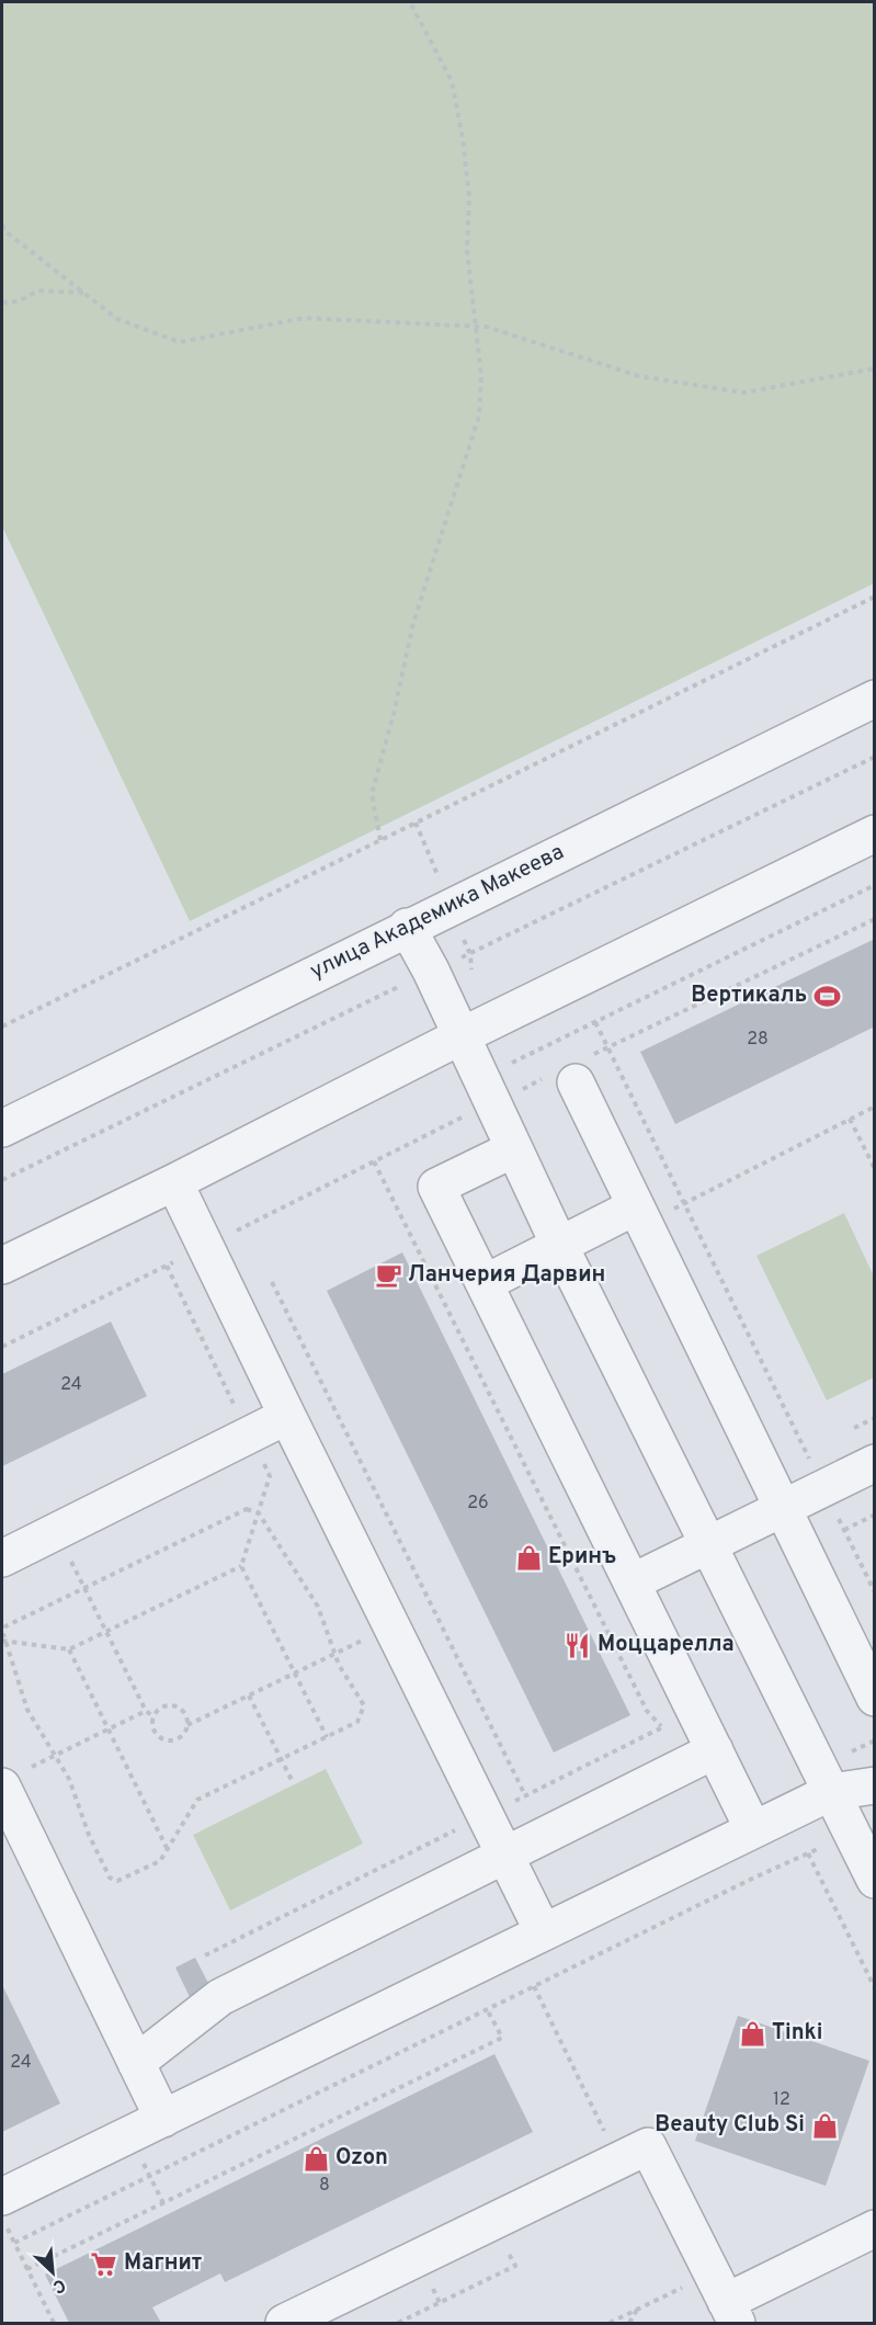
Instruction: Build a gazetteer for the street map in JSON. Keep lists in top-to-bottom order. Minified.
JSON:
{"streets":{"street":["улица Академика Макеева"]},"places":{"sports":["Вертикаль"],"cafe":["Ланчерия Дарвин"],"shop":["Еринъ","Tinki","Beauty Club Si","Ozon"],"restaurant":["Моццарелла"],"supermarket":["Магнит"]},"house_numbers":["28","24","26","24","12","8"],"north":"bottom right"}
